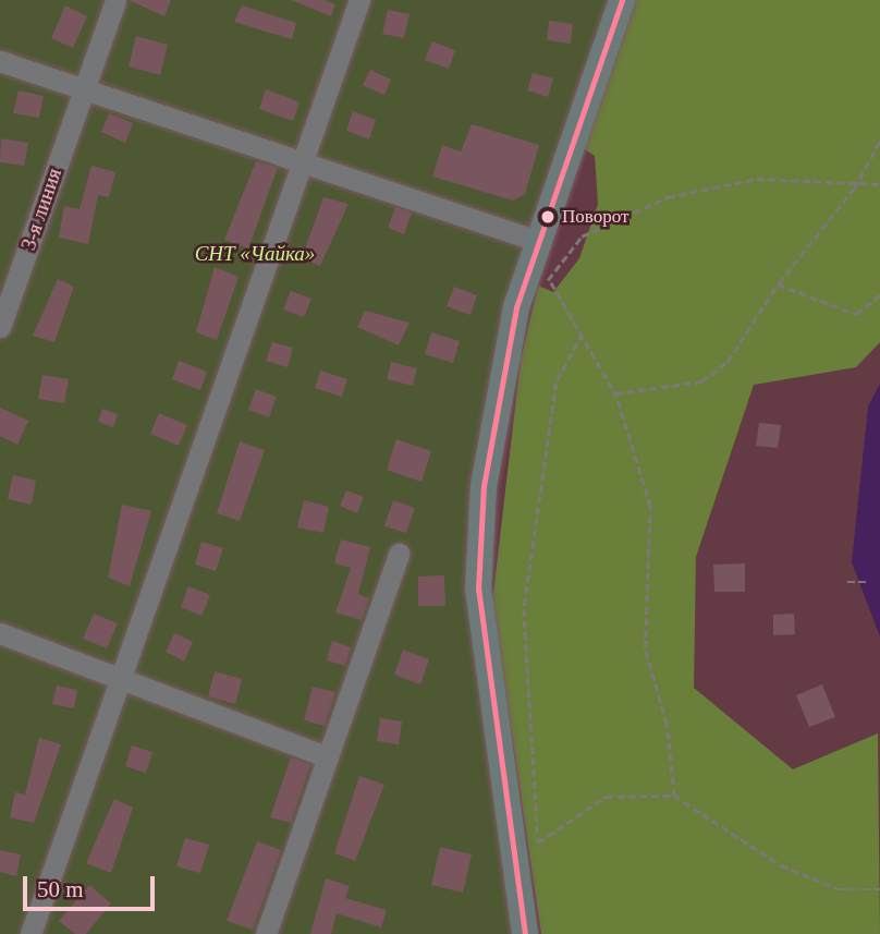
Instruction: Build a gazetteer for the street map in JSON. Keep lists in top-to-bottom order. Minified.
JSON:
{"streets":{"street":["3-я линия"]},"parks":["СНТ «Чайка»"],"places":["Поворот"],"scale_bar":"50 m"}
